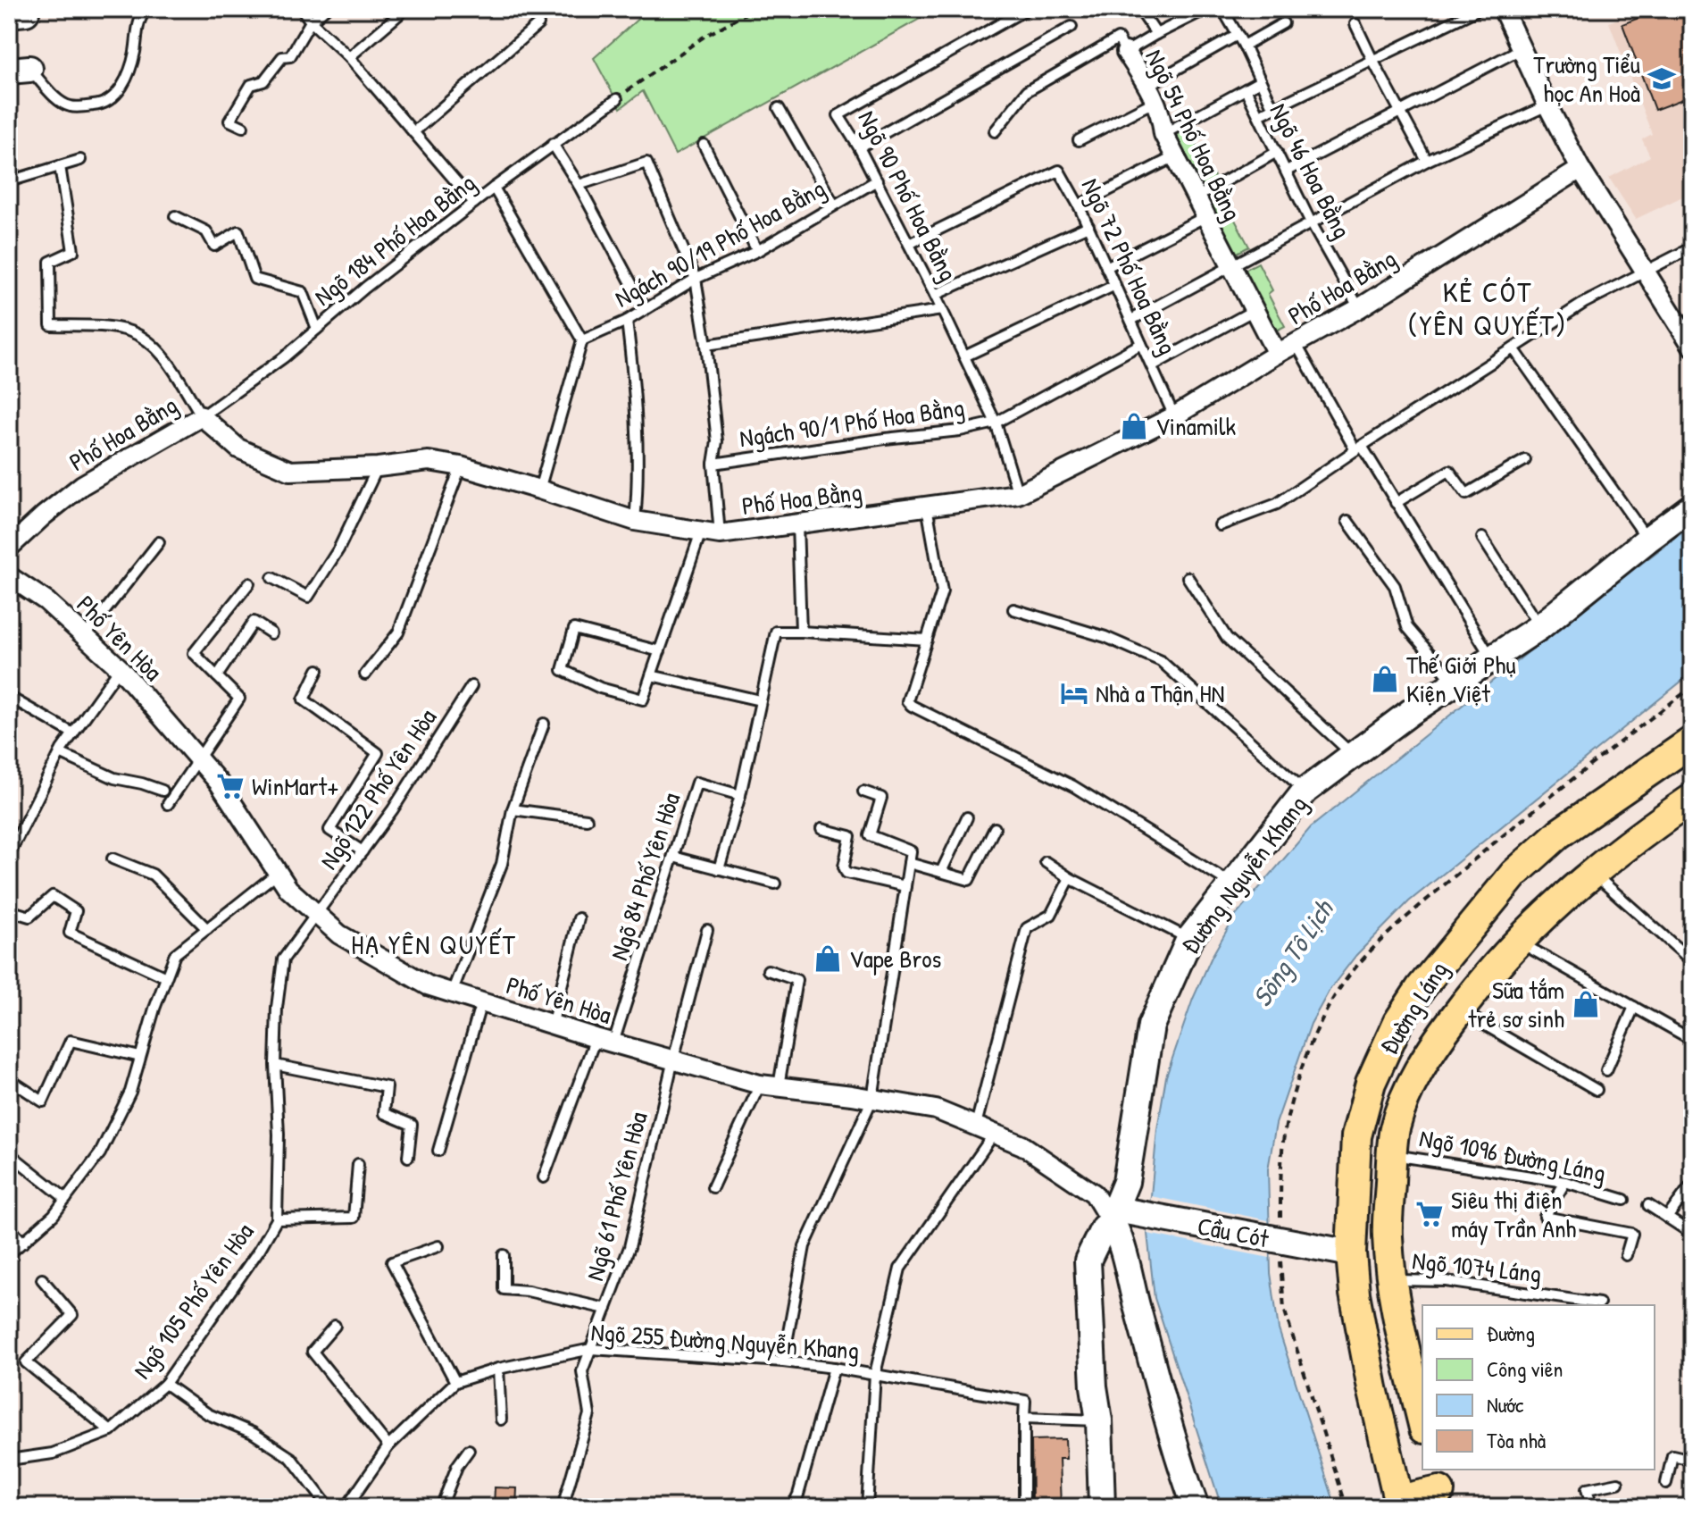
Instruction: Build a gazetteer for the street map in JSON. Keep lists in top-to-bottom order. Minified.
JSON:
{"streets":{"main road":["Đường Nguyễn Khang","Đường Láng","Cầu Cót"],"street":["Ngõ 54 Phố Hoa Bằng","Phố Hoa Bằng","Phố Yên Hòa"],"lane":["Ngõ 46 Hoa Bằng","Ngõ 90 Phố Hoa Bằng","Ngõ 184 Phố Hoa Bằng","Ngách 90/19 Phố Hoa Bằng","Ngõ 72 Phố Hoa Bằng","Ngách 90/1 Phố Hoa Bằng","Ngõ 122 Phố Yên Hòa","Ngõ 84 Phố Yên Hòa","Ngõ 1096 Đường Láng","Ngõ 61 Phố Yên Hòa","Ngõ 1074 Láng","Ngõ 105 Phố Yên Hòa","Ngõ 255 Đường Nguyễn Khang"]},"crossings":[["Ngõ 54 Phố Hoa Bằng","Phố Hoa Bằng"],["Ngõ 46 Hoa Bằng","Phố Hoa Bằng"],["Ngõ 90 Phố Hoa Bằng","Ngách 90/19 Phố Hoa Bằng"],["Ngõ 90 Phố Hoa Bằng","Ngõ 72 Phố Hoa Bằng"],["Ngõ 90 Phố Hoa Bằng","Phố Hoa Bằng"],["Ngõ 90 Phố Hoa Bằng","Ngách 90/1 Phố Hoa Bằng"],["Ngõ 184 Phố Hoa Bằng","Phố Hoa Bằng"],["Ngõ 72 Phố Hoa Bằng","Phố Hoa Bằng"],["Ngõ 72 Phố Hoa Bằng","Ngách 90/1 Phố Hoa Bằng"],["Phố Yên Hòa","Ngõ 122 Phố Yên Hòa"],["Phố Yên Hòa","Đường Nguyễn Khang"],["Phố Yên Hòa","Ngõ 84 Phố Yên Hòa"],["Phố Yên Hòa","Ngõ 61 Phố Yên Hòa"],["Phố Yên Hòa","Cầu Cót"],["Phố Yên Hòa","Ngõ 105 Phố Yên Hòa"],["Ngõ 122 Phố Yên Hòa","Ngõ 105 Phố Yên Hòa"],["Đường Nguyễn Khang","Cầu Cót"],["Đường Láng","Ngõ 1096 Đường Láng"],["Đường Láng","Cầu Cót"],["Đường Láng","Ngõ 1074 Láng"],["Ngõ 61 Phố Yên Hòa","Ngõ 255 Đường Nguyễn Khang"]],"districts":["KẺ CÓT (YÊN QUYẾT)","HẠ YÊN QUYẾT"],"water":["Sông Tô Lịch"],"places":{"school or university":["Trường Tiểu học An Hoà"],"shop":["Vinamilk","Thế Giới Phụ Kiện Việt","Vape Bros","Sữa tắm trẻ sơ sinh"],"hotel":["Nhà a Thận HN"],"supermarket":["WinMart+","Siêu thị điện máy Trần Anh"]},"legend":["Đường","Công viên","Nước","Tòa nhà"]}
